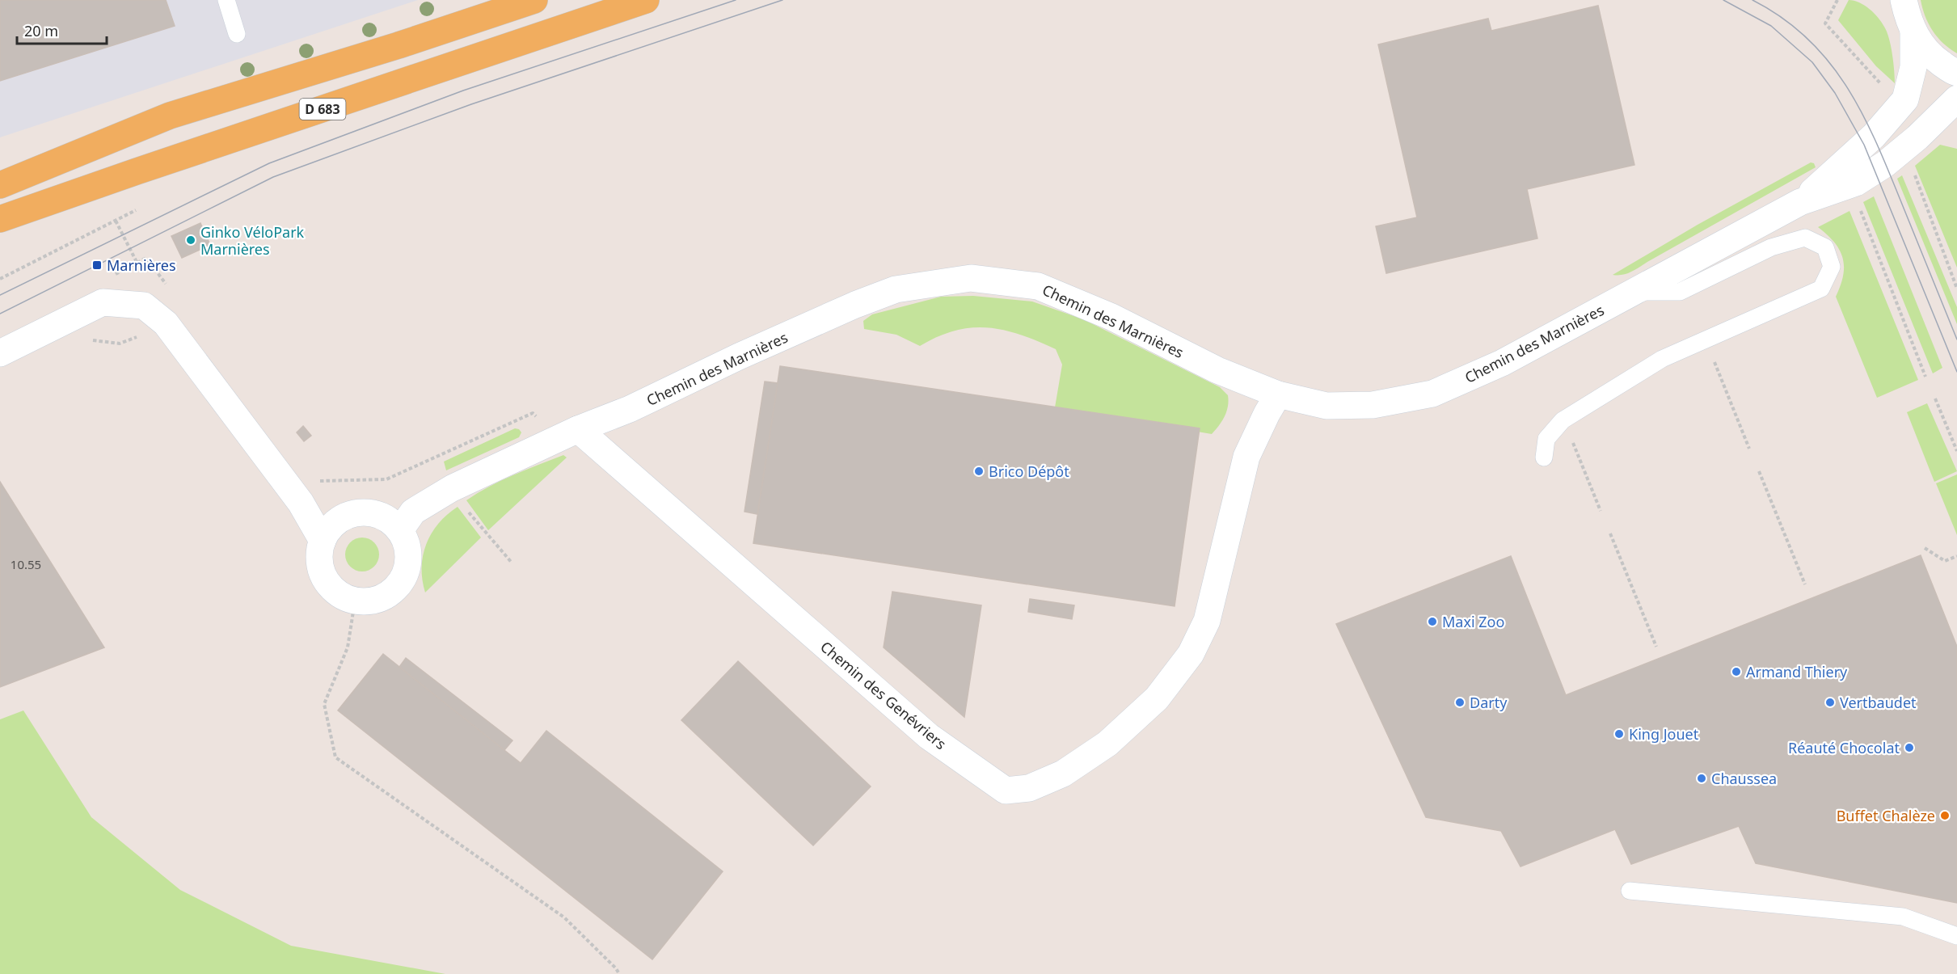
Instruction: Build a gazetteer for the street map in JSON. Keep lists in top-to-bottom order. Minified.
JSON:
{"streets":{"main road":["D 683"],"street":["Chemin des Marnières","Chemin des Genévriers"]},"crossings":[["Chemin des Marnières","Chemin des Genévriers"]],"places":{"other":["Ginko VéloPark Marnières","Brico Dépôt","Maxi Zoo","Armand Thiery","Darty","Vertbaudet","King Jouet","Réauté Chocolat","Chaussea","Buffet Chalèze"],"transit":["Marnières"]},"house_numbers":["10.55"],"scale_bar":"20 m"}
